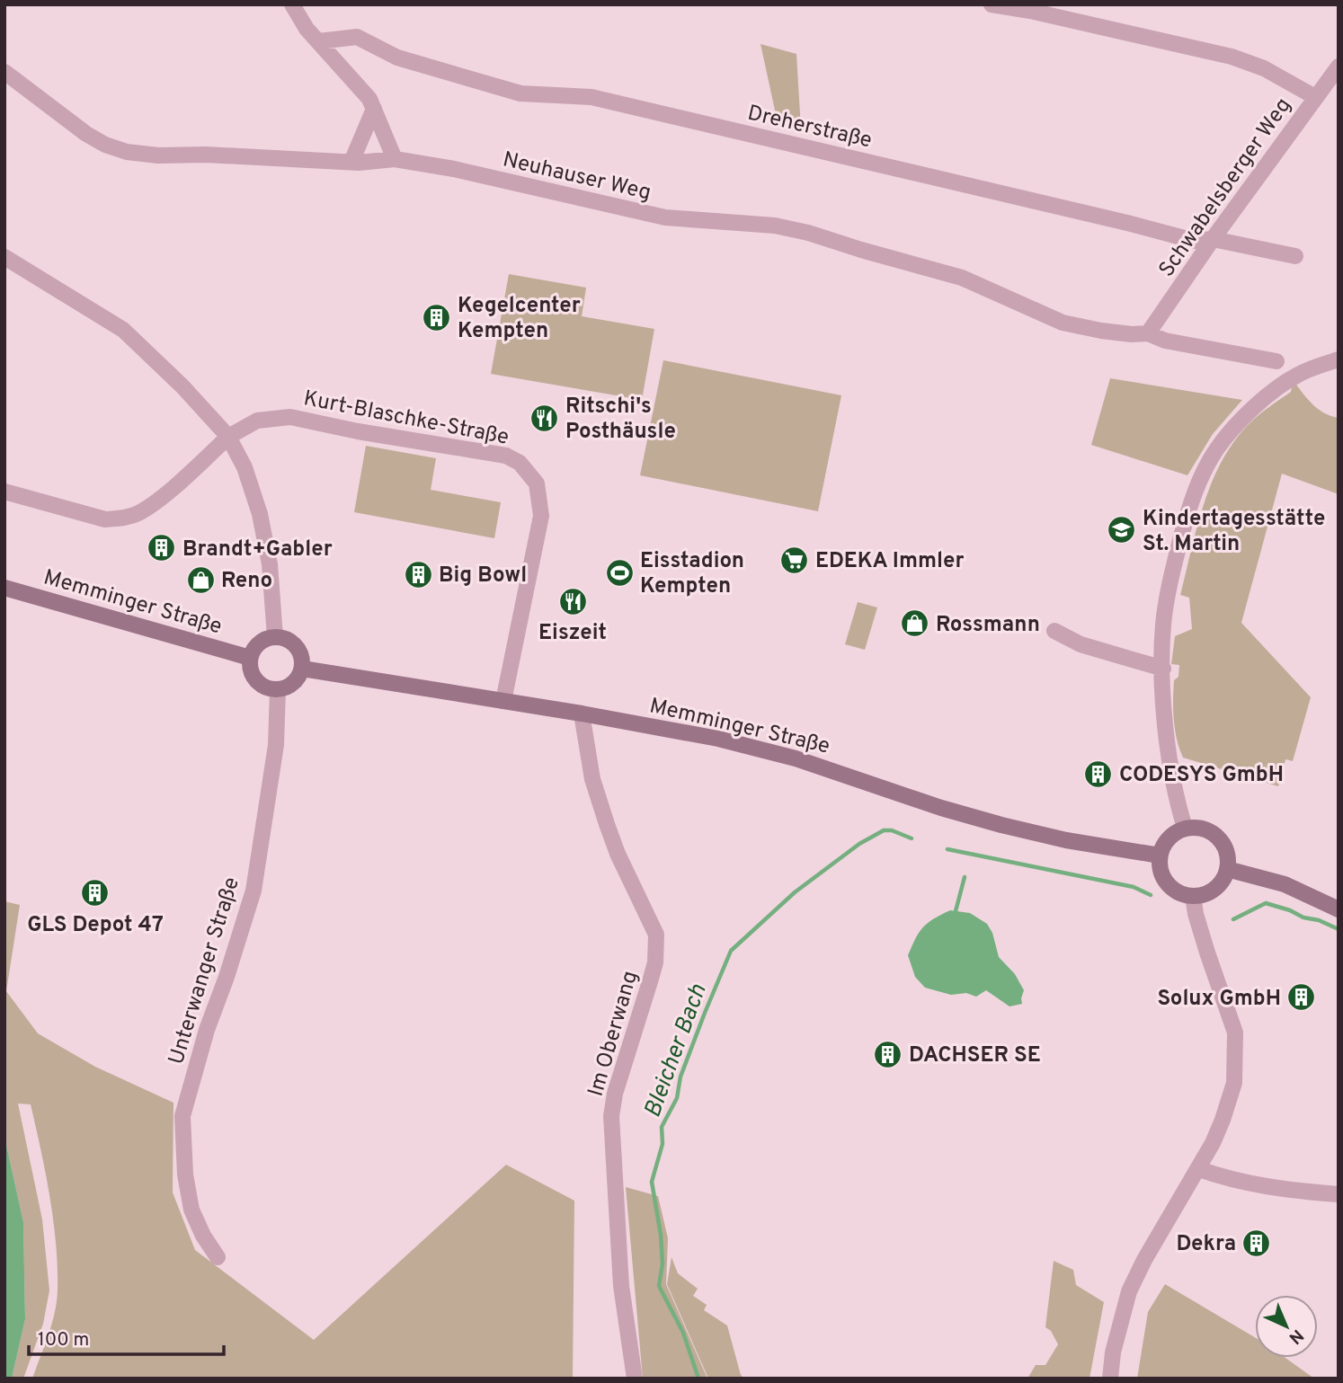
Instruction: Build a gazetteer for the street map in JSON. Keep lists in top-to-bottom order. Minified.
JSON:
{"streets":{"main road":["Memminger Straße"],"street":["Dreherstraße","Neuhauser Weg","Schwabelsberger Weg","Kurt-Blaschke-Straße","Unterwanger Straße","Im Oberwang"]},"crossings":[["Dreherstraße","Schwabelsberger Weg"],["Neuhauser Weg","Schwabelsberger Weg"],["Kurt-Blaschke-Straße","Memminger Straße"],["Memminger Straße","Unterwanger Straße"],["Memminger Straße","Im Oberwang"]],"water":["Bleicher Bach"],"places":{"building":["Kegelcenter Kempten","Brandt+Gabler","Big Bowl","CODESYS GmbH","GLS Depot 47","Solux GmbH","DACHSER SE","Dekra"],"restaurant":["Ritschi's Posthäusle","Eiszeit"],"school or university":["Kindertagesstätte St. Martin"],"supermarket":["EDEKA Immler"],"sports":["Eisstadion Kempten"],"shop":["Reno","Rossmann"]},"scale_bar":"100 m","north":"bottom right"}
